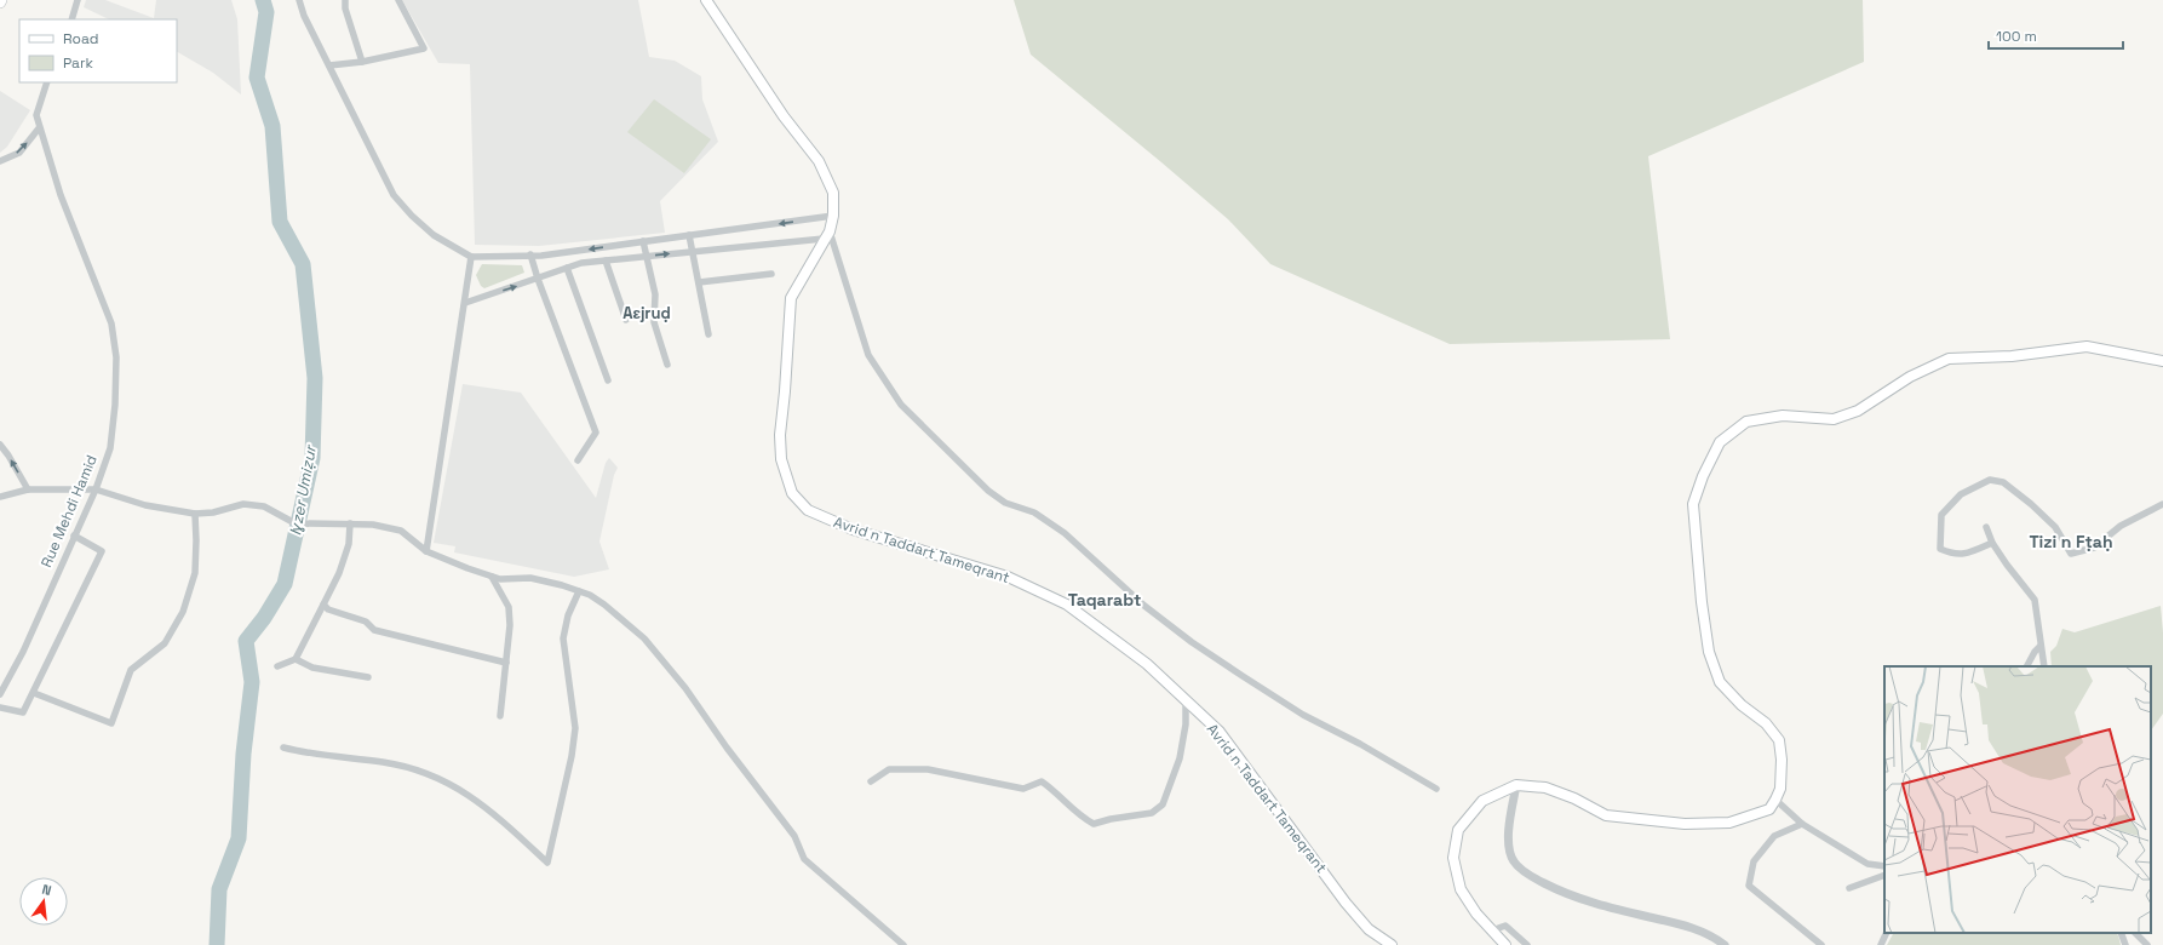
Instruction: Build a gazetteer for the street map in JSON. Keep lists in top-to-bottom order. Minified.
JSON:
{"streets":{"main road":["Avrid n Taddart Tameqrant"],"street":["Rue Mehdi Hamid"]},"districts":["Aɛjruḍ","Tizi n Fṭaḥ","Taqarabt"],"water":["Iɣzer Umiẓur"],"legend":["Road","Park"],"scale_bar":"100 m","north":"top"}
